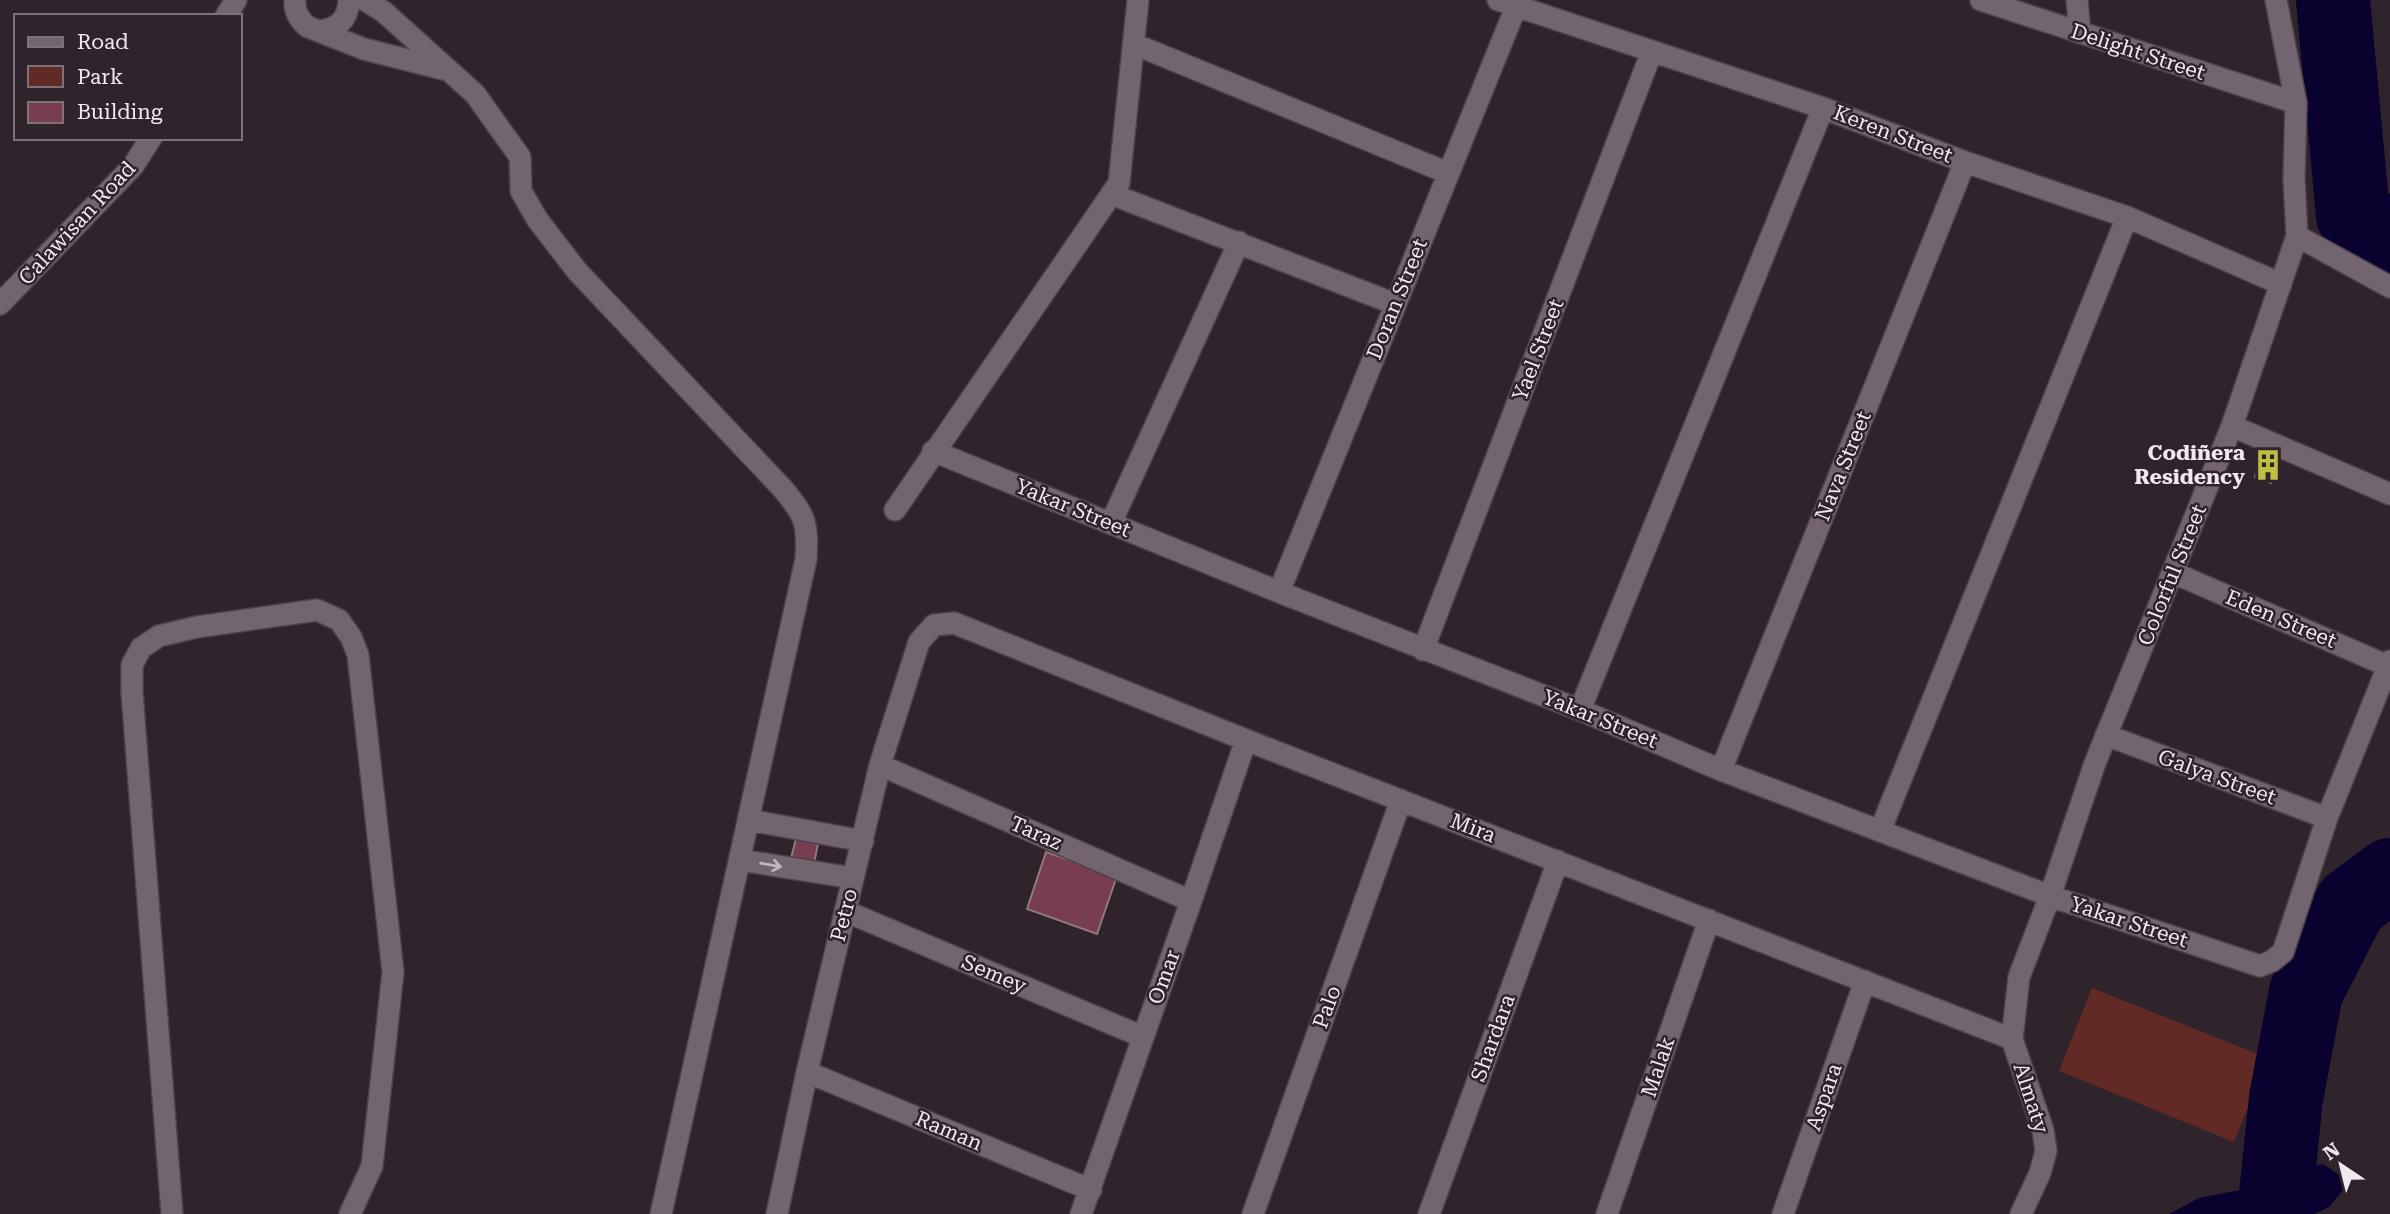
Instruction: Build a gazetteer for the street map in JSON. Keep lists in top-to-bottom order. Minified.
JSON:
{"streets":{"street":["Delight Street","Keren Street","Calawisan Road","Doran Street","Yael Street","Nava Street","Yakar Street","Colorful Street","Eden Street","Galya Street","Mira","Taraz","Petro","Semey","Omar","Palo","Shardara","Malak","Aspara","Almaty","Raman"]},"crossings":[["Delight Street","Colorful Street"],["Keren Street","Doran Street"],["Keren Street","Yael Street"],["Keren Street","Nava Street"],["Keren Street","Colorful Street"],["Doran Street","Yakar Street"],["Yael Street","Yakar Street"],["Nava Street","Yakar Street"],["Yakar Street","Colorful Street"],["Yakar Street","Galya Street"],["Colorful Street","Eden Street"],["Colorful Street","Galya Street"],["Colorful Street","Almaty"],["Mira","Petro"],["Mira","Omar"],["Mira","Palo"],["Mira","Shardara"],["Mira","Malak"],["Mira","Aspara"],["Mira","Almaty"],["Taraz","Petro"],["Taraz","Omar"],["Petro","Semey"],["Petro","Raman"],["Semey","Omar"],["Omar","Raman"]],"places":{"building":["Codiñera Residency"]},"legend":["Road","Park","Building"],"north":"top left"}
